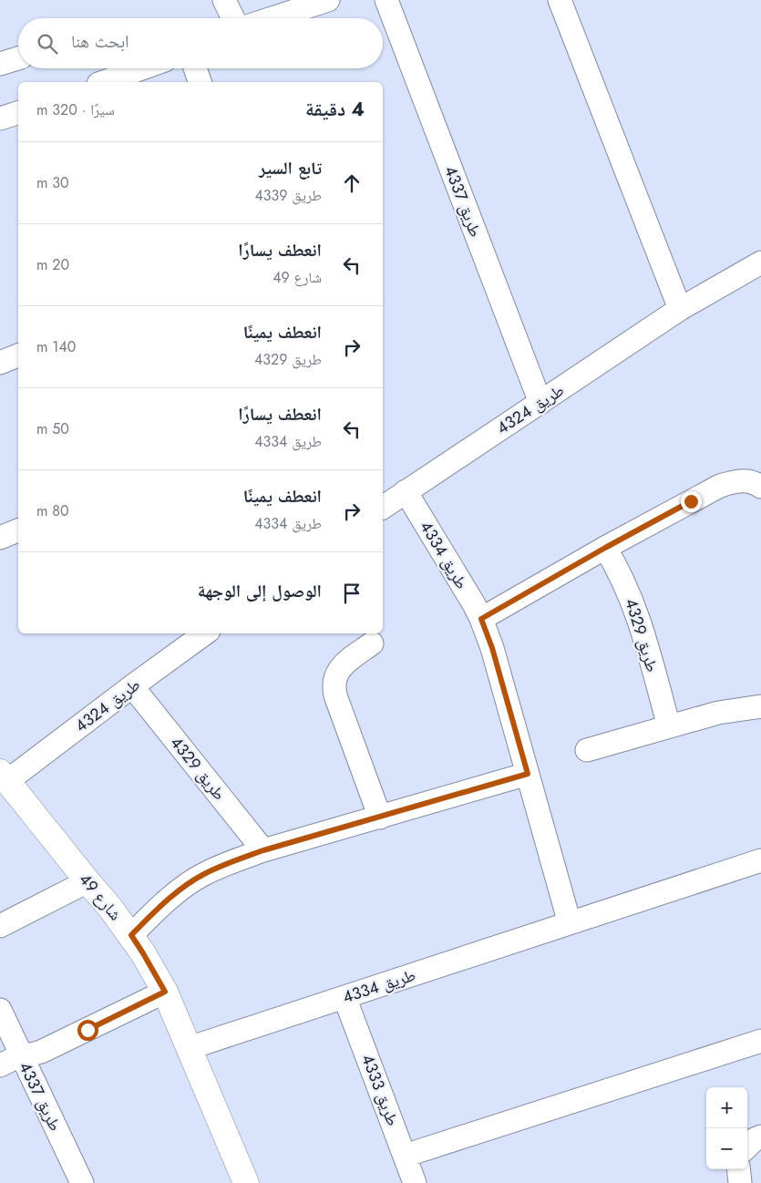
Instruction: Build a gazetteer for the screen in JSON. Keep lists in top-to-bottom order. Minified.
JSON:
{"streets":{"street":["طريق 4337","طريق 4324","طريق 4334","طريق 4329","شارع 49","طريق 4333"]},"crossings":[["طريق 4337","طريق 4324"],["طريق 4324","طريق 4334"],["طريق 4324","طريق 4329"],["طريق 4324","شارع 49"],["طريق 4334","شارع 49"],["طريق 4334","طريق 4333"]],"page":{"search":"ابحث هنا","heading":["4 دقيقة","سيرًا · 320 m"],"list":[["تابع السير","طريق 4339","30 m"],["انعطف يسارًا","شارع 49","20 m"],["انعطف يمينًا","طريق 4329","140 m"],["انعطف يسارًا","طريق 4334","50 m"],["انعطف يمينًا","طريق 4334","80 m"],"الوصول إلى الوجهة"],"map_buttons":["+","−"]}}
